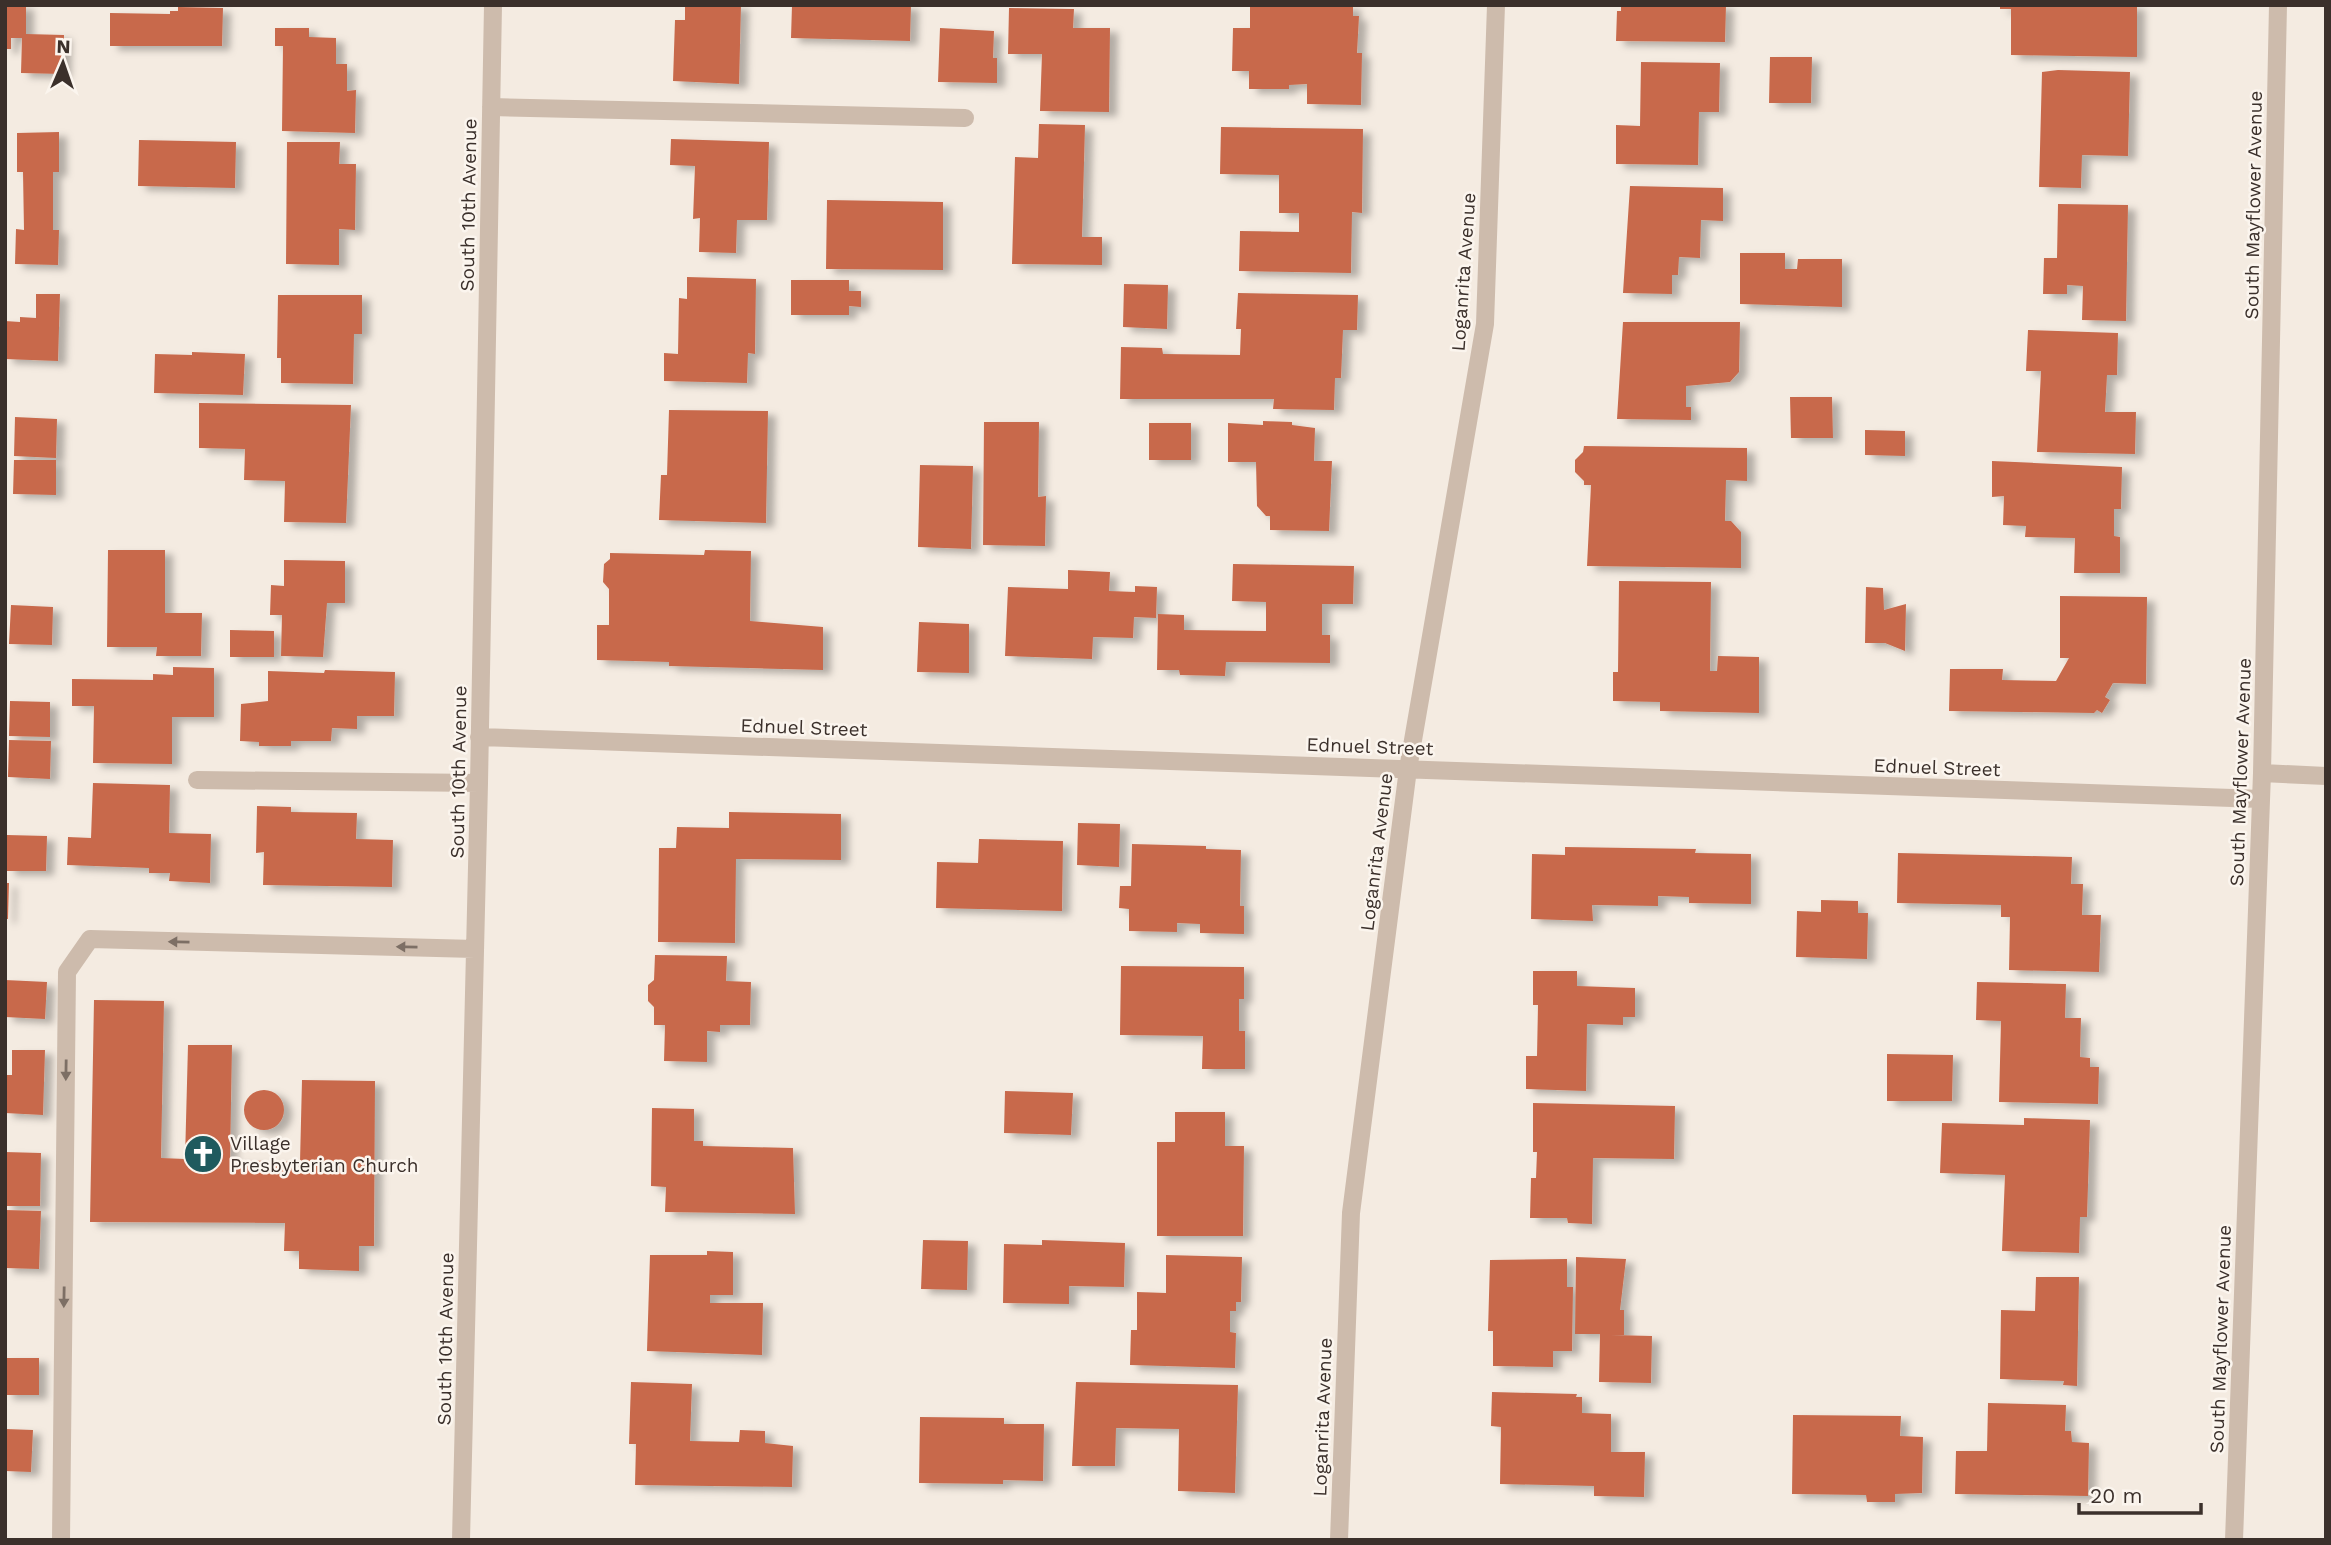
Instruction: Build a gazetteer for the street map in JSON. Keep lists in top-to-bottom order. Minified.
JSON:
{"streets":{"street":["South 10th Avenue","South Mayflower Avenue","Loganrita Avenue","Ednuel Street"]},"crossings":[["South 10th Avenue","Ednuel Street"],["South Mayflower Avenue","Ednuel Street"],["Loganrita Avenue","Ednuel Street"]],"places":{"church":["Village Presbyterian Church"]},"scale_bar":"20 m","north":"top"}
